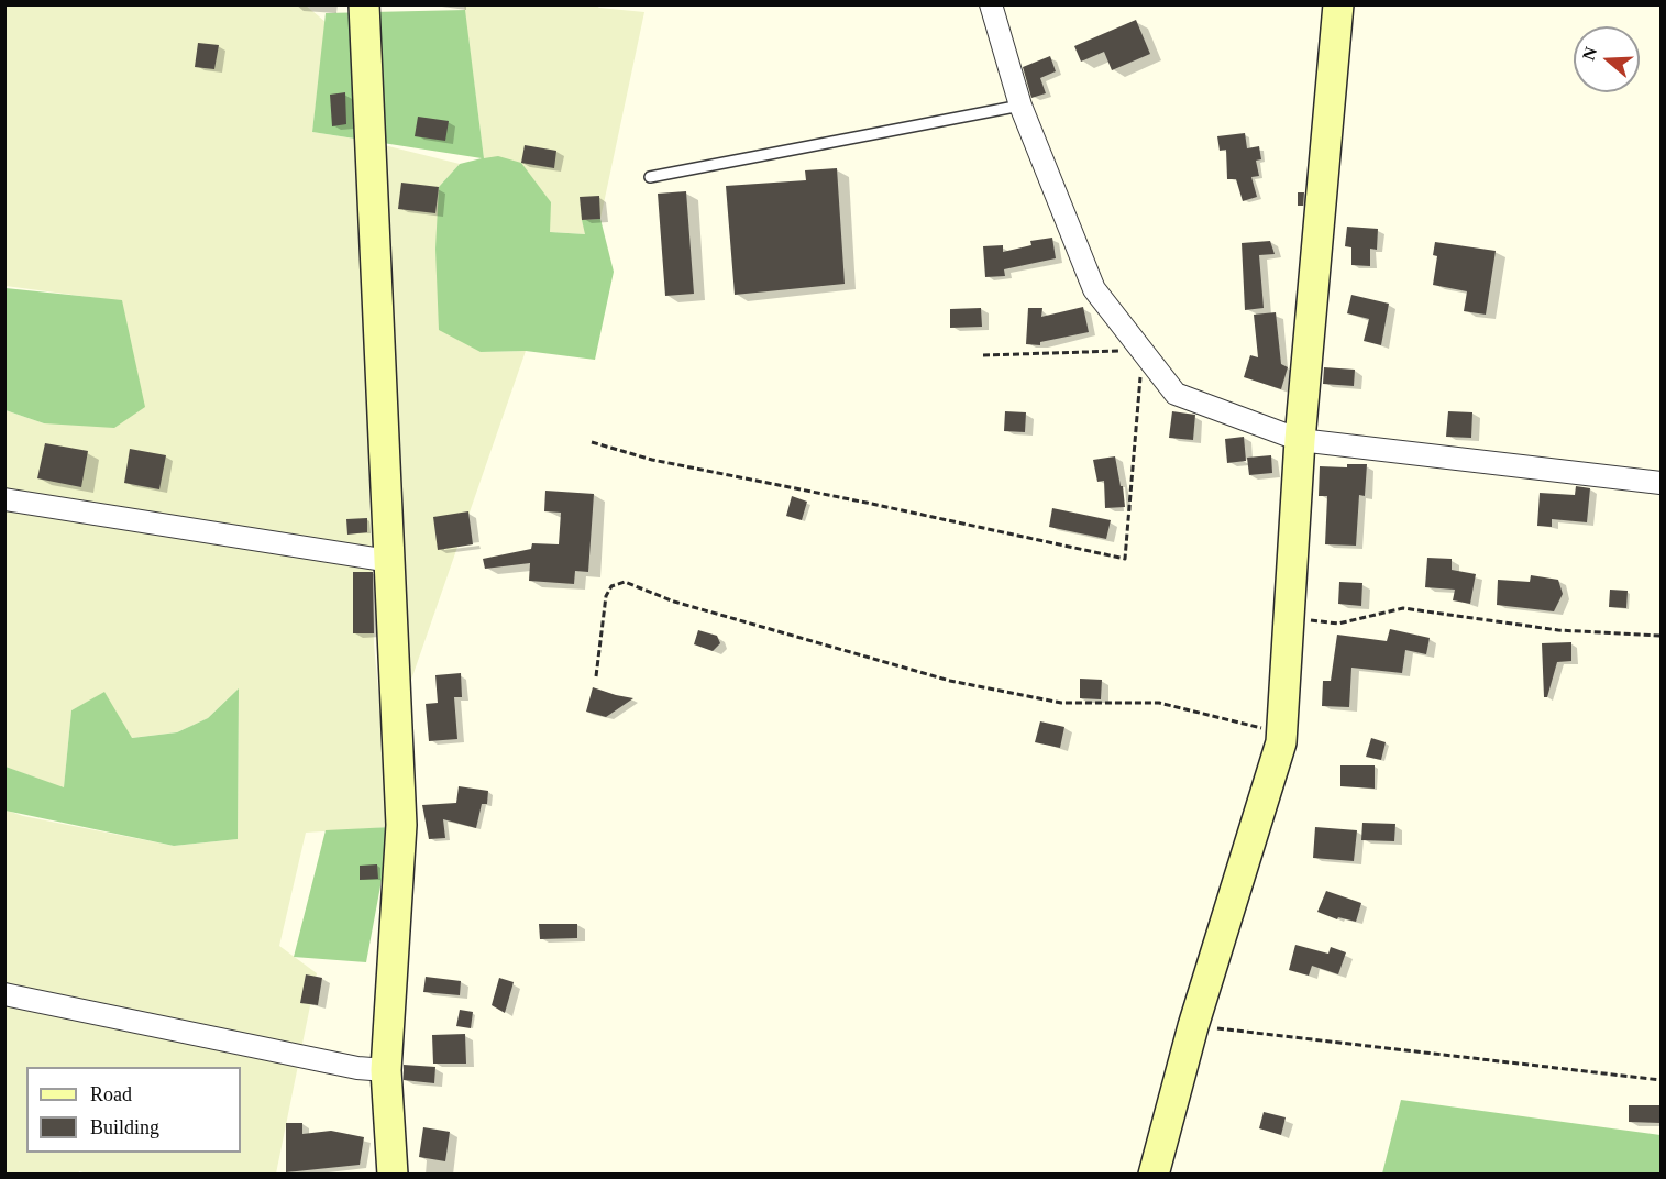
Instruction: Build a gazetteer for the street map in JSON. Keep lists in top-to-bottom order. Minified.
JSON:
{"legend":["Road","Building"],"north":"left"}
